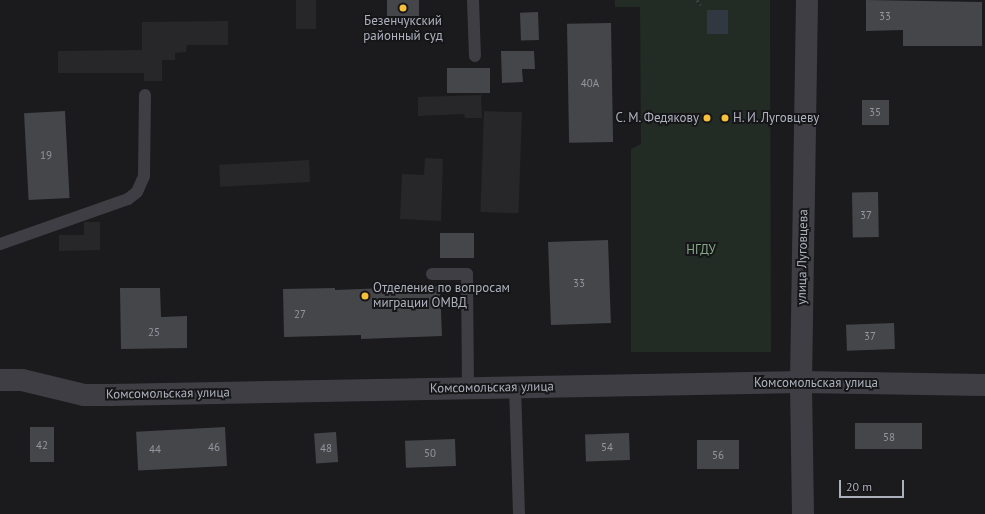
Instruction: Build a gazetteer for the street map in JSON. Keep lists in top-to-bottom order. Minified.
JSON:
{"streets":{"street":["улица Луговцева","Комсомольская улица"]},"crossings":[["улица Луговцева","Комсомольская улица"]],"parks":["НГДУ"],"places":["Безенчукский районный суд","С. М. Федякову","Н. И. Луговцеву","Отделение по вопросам миграции ОМВД"],"house_numbers":["33","40А","35","19","37","33","27","25","37","58","42","46","54","48","44","50","56"],"scale_bar":"20 m"}
